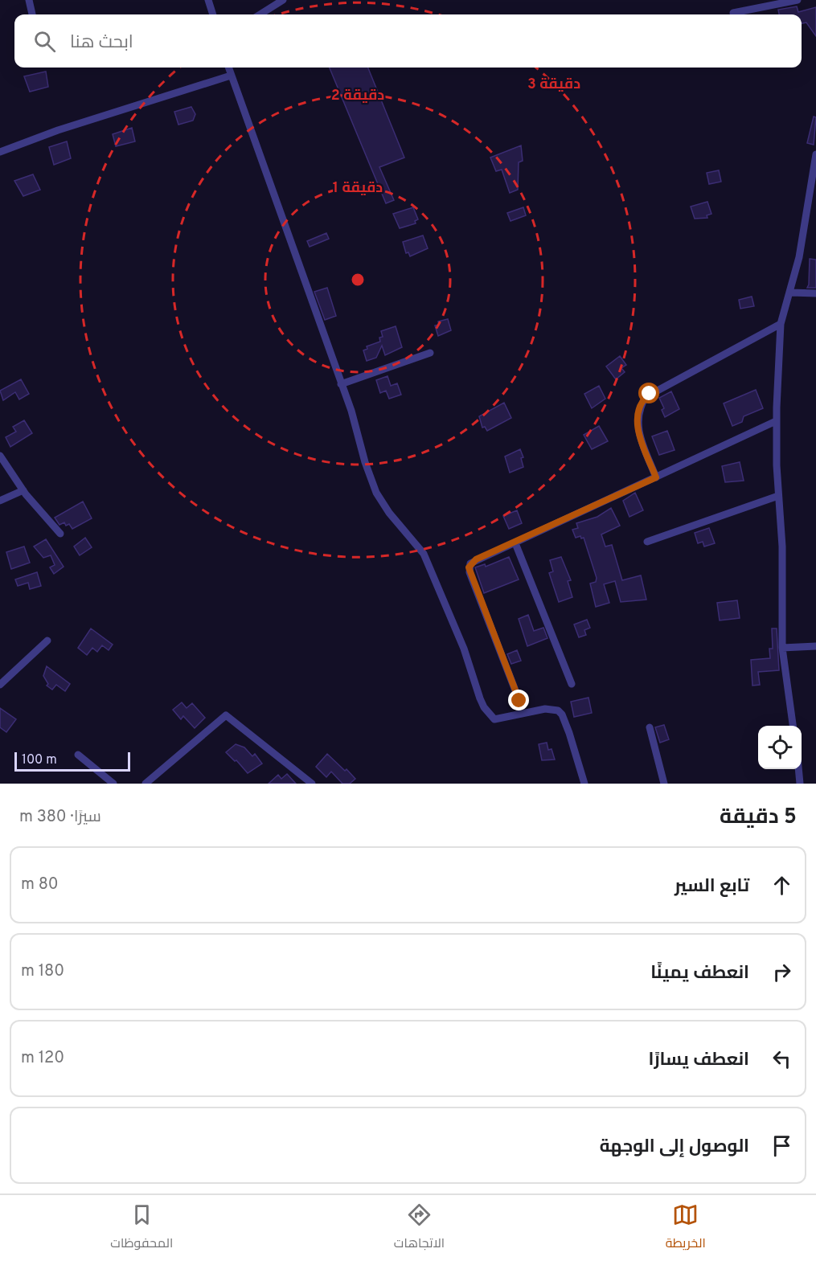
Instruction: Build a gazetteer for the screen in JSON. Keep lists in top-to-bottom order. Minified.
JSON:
{"scale_bar":"100 m","page":{"search":"ابحث هنا","scale":"100 m","heading":["5 دقيقة","سيرًا · 380 m"],"list":[["تابع السير","80 m"],["انعطف يمينًا","180 m"],["انعطف يسارًا","120 m"],"الوصول إلى الوجهة"],"nav":["الخريطة","الاتجاهات","المحفوظات"]},"rings":["3 دقيقة","2 دقيقة","1 دقيقة"]}
